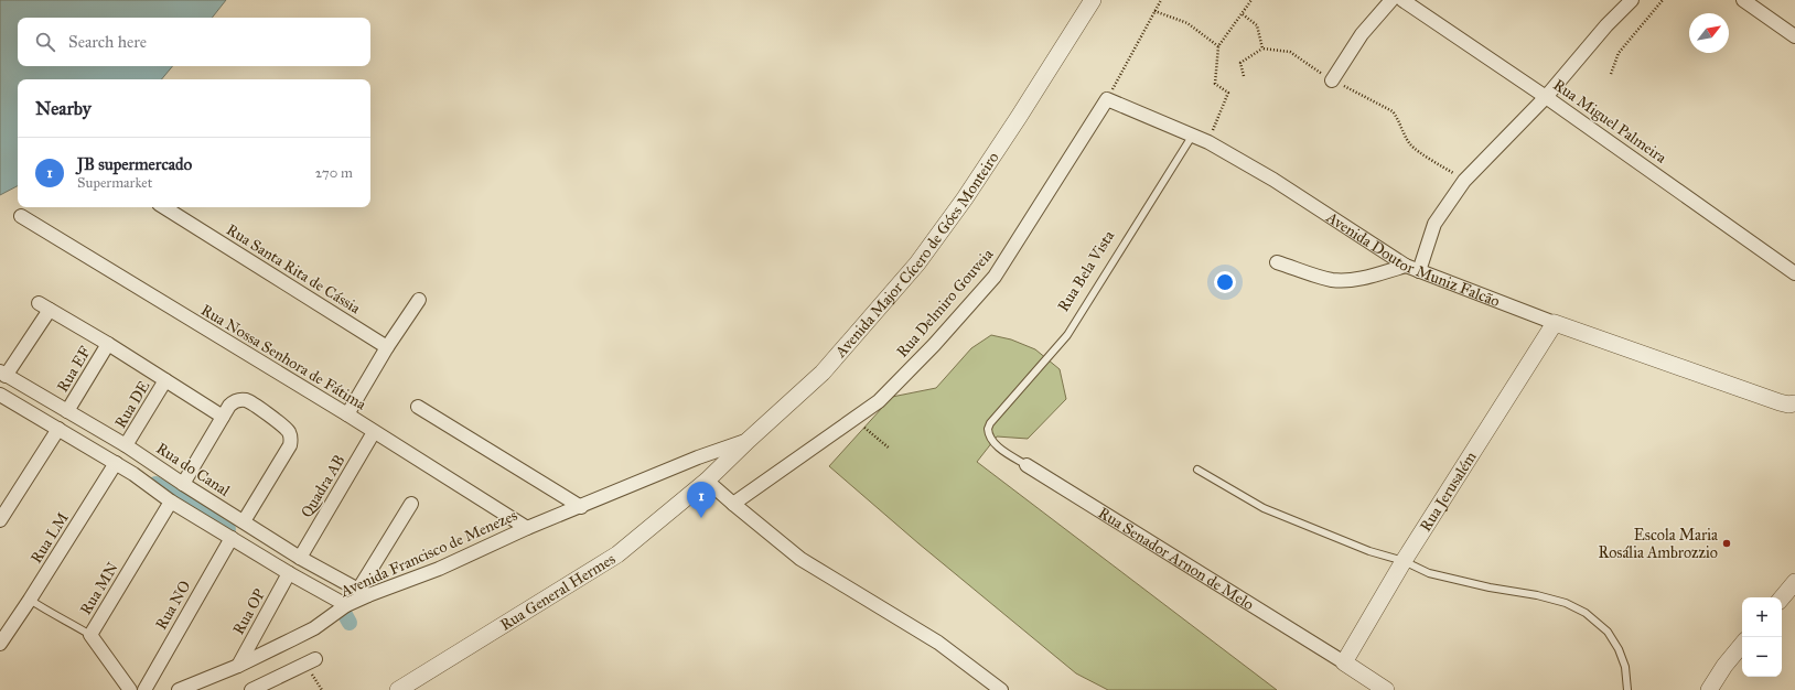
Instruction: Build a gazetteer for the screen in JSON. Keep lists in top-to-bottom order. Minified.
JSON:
{"streets":{"street":["Rua Miguel Palmeira","Avenida Major Cícero de Góes Monteiro","Avenida Doutor Muniz Falcão","Rua Santa Rita de Cássia","Rua Delmiro Gouveia","Rua Nossa Senhora de Fátima","Rua EF","Rua DE","Rua do Canal","Quadra AB","Rua Jerusalém","Rua LM","Avenida Francisco de Menezes","Rua Senador Arnon de Melo","Rua MN","Rua General Hermes","Rua NO","Rua OP"],"lane":["Rua Bela Vista"]},"crossings":[["Avenida Major Cícero de Góes Monteiro","Avenida Francisco de Menezes"],["Avenida Major Cícero de Góes Monteiro","Rua General Hermes"],["Avenida Doutor Muniz Falcão","Rua Bela Vista"],["Avenida Doutor Muniz Falcão","Rua Delmiro Gouveia"],["Avenida Doutor Muniz Falcão","Rua Jerusalém"],["Rua Bela Vista","Rua Senador Arnon de Melo"],["Rua Nossa Senhora de Fátima","Quadra AB"],["Rua Nossa Senhora de Fátima","Avenida Francisco de Menezes"],["Rua EF","Rua do Canal"],["Rua DE","Rua do Canal"],["Rua do Canal","Quadra AB"],["Rua do Canal","Avenida Francisco de Menezes"],["Rua Jerusalém","Rua Senador Arnon de Melo"],["Avenida Francisco de Menezes","Rua OP"]],"places":["Escola Maria Rosália Ambrozzio"],"north":"top right","page":{"search":"Search here","heading":"Nearby","list":[{"mark":"1","name":"JB supermercado","note":"Supermarket","value":"270 m"}],"pins":"1","map_buttons":["+","−"]}}
